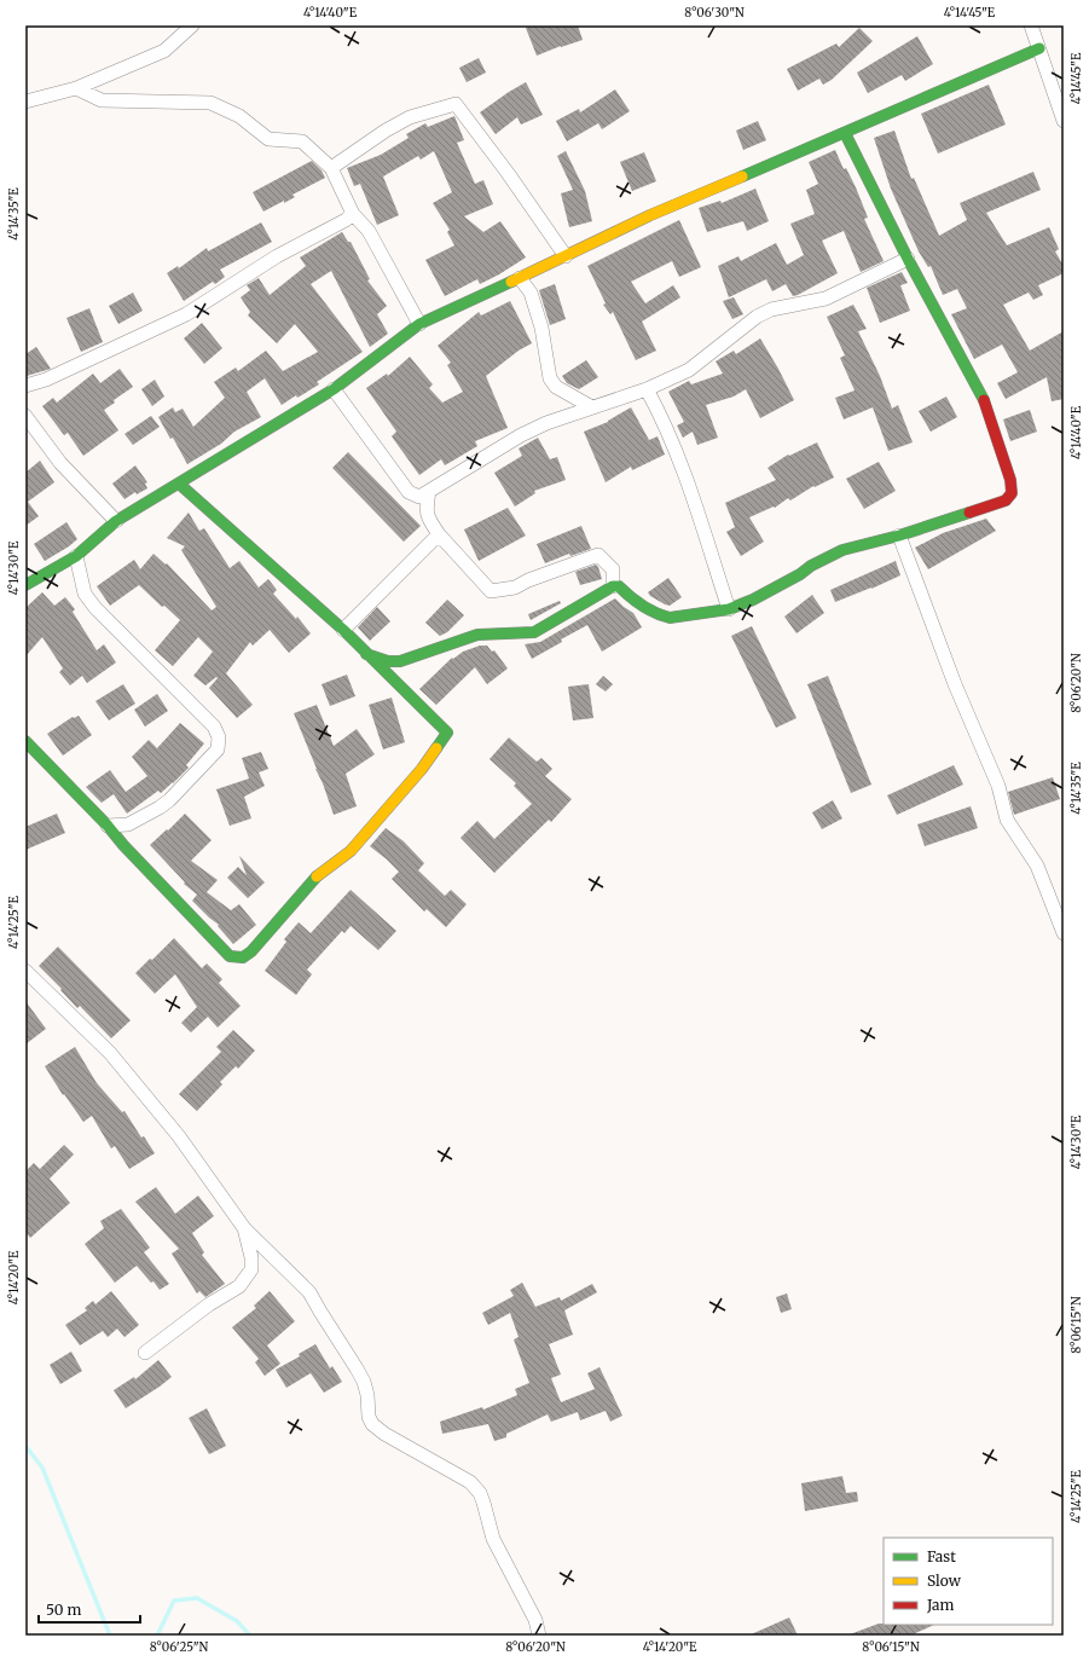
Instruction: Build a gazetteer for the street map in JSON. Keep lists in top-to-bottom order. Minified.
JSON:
{"legend":["Fast","Slow","Jam"],"scale_bar":"50 m","coordinates":["4°14'40\"E","8°06'30\"N","4°14'45\"E","4°14'35\"E","4°14'30\"E","8°06'20\"N","4°14'25\"E","4°14'20\"E","8°06'15\"N","8°06'25\"N"]}
